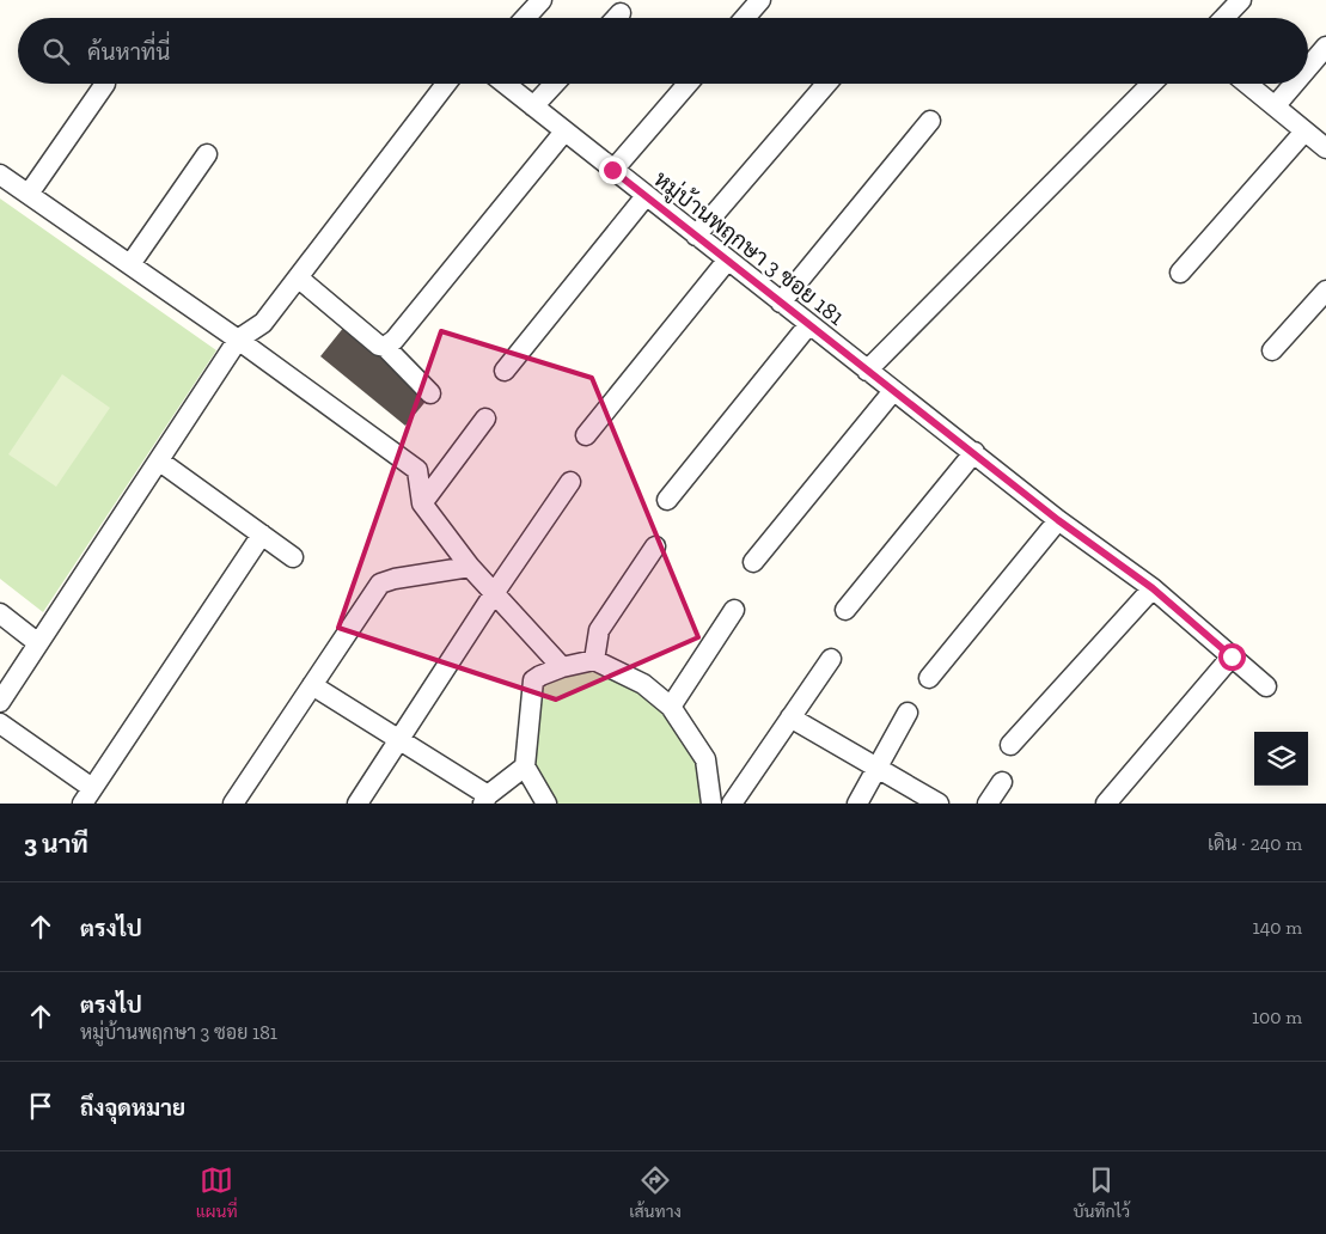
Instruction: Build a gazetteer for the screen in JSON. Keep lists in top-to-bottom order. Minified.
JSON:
{"streets":{"street":["หมู่บ้านพฤกษา 3 ซอย 181"]},"page":{"search":"ค้นหาที่นี่","heading":["3 นาที","เดิน · 240 m"],"list":[["ตรงไป","140 m"],["ตรงไป","หมู่บ้านพฤกษา 3 ซอย 181","100 m"],"ถึงจุดหมาย"],"nav":["แผนที่","เส้นทาง","บันทึกไว้"]}}
